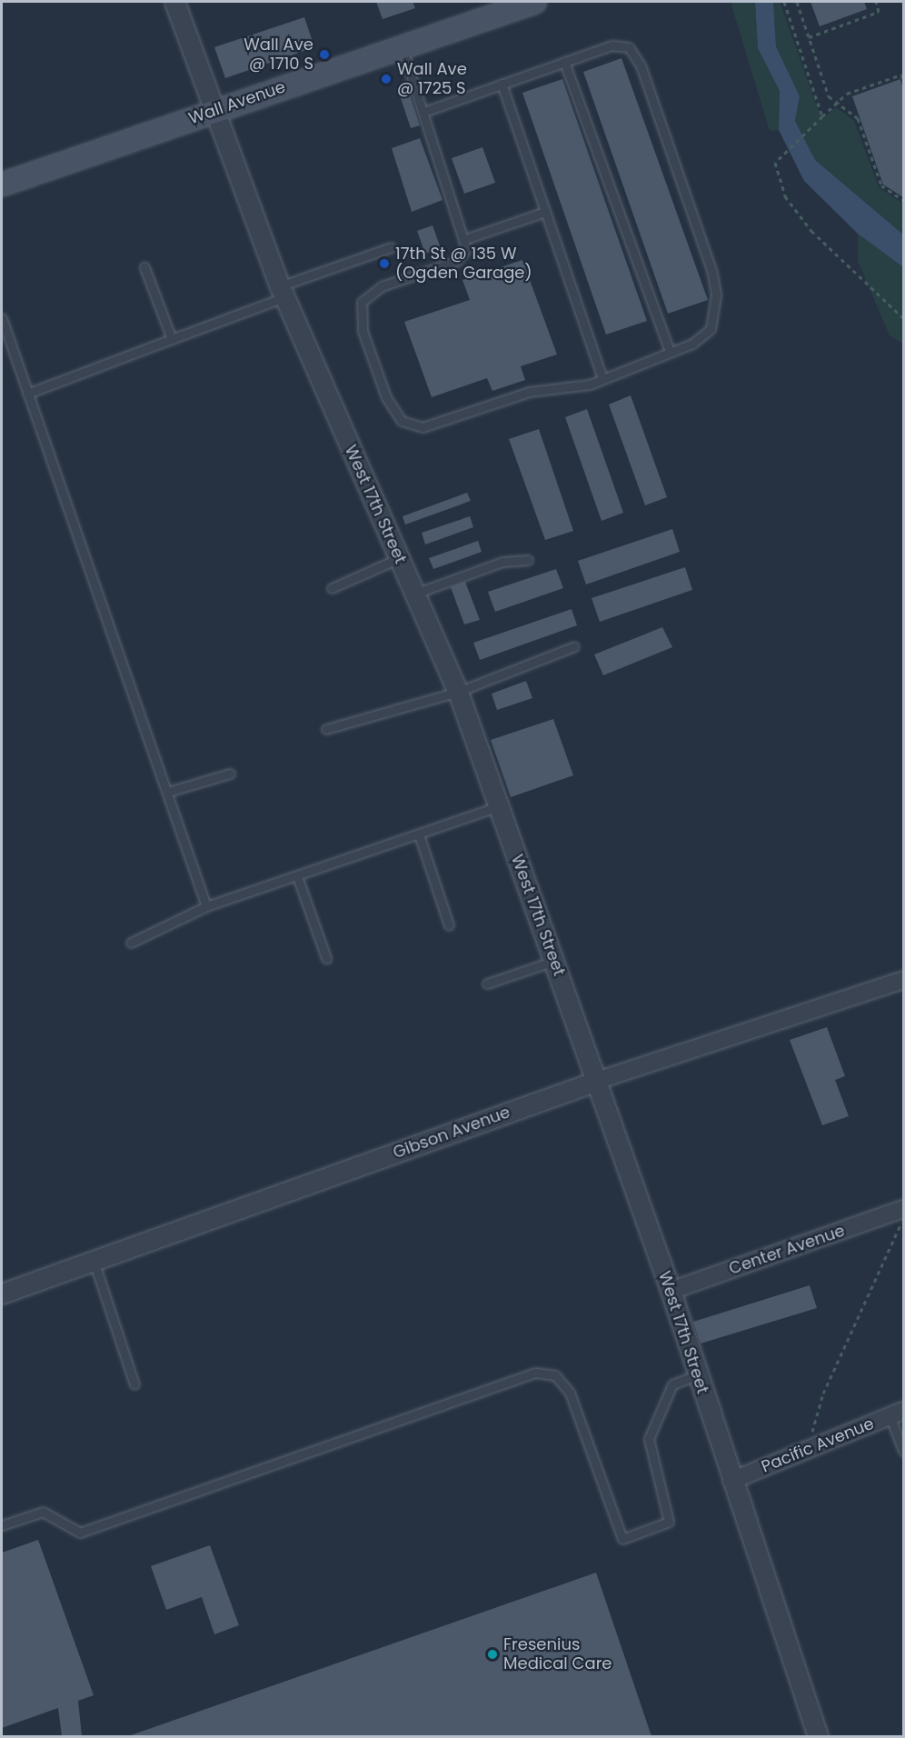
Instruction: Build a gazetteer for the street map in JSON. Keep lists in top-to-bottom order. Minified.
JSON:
{"streets":{"main road":["Wall Avenue"],"street":["West 17th Street","Gibson Avenue","Center Avenue","Pacific Avenue"]},"crossings":[["Wall Avenue","West 17th Street"],["West 17th Street","Gibson Avenue"],["West 17th Street","Center Avenue"],["West 17th Street","Pacific Avenue"]],"places":["Wall Ave @ 1710 S","Wall Ave @ 1725 S","17th St @ 135 W (Ogden Garage)","Fresenius Medical Care"]}
